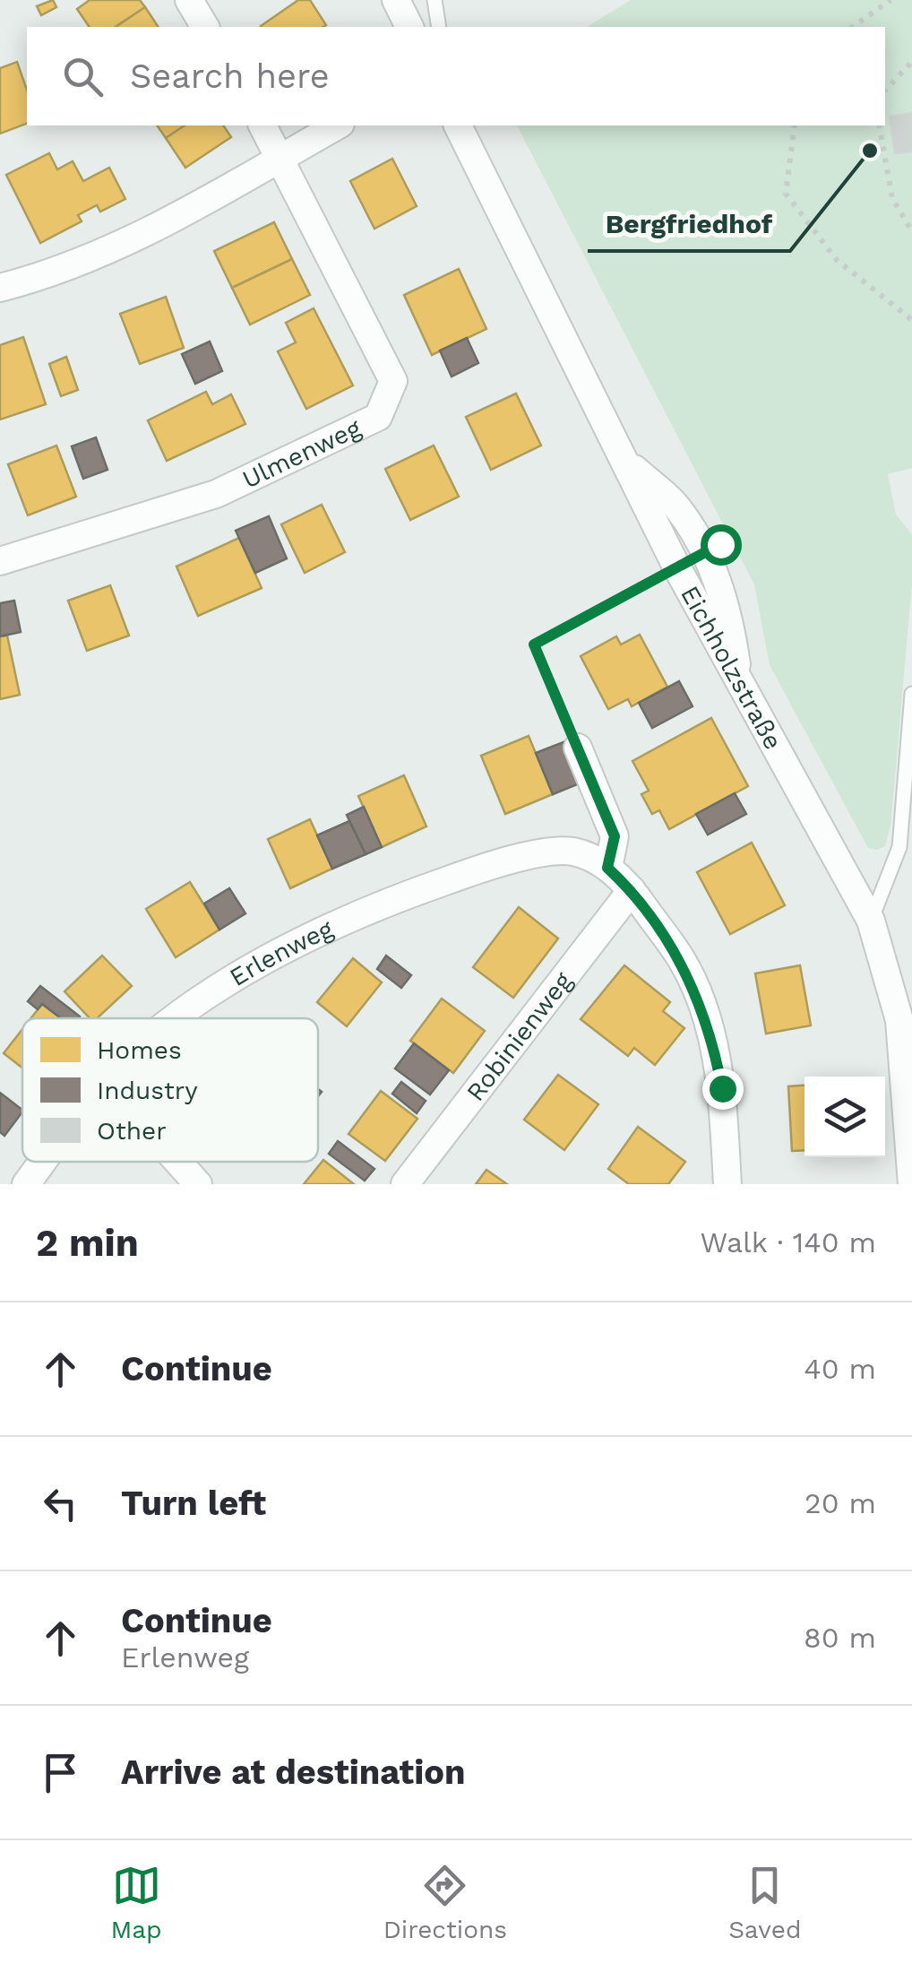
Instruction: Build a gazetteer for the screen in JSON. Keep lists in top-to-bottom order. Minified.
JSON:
{"streets":{"street":["Ulmenweg","Eichholzstraße","Erlenweg","Robinienweg"]},"crossings":[["Erlenweg","Robinienweg"]],"places":["Bergfriedhof"],"legend":["Homes","Industry","Other"],"page":{"search":"Search here","heading":["2 min","Walk · 140 m"],"list":[["Continue","40 m"],["Turn left","20 m"],["Continue","Erlenweg","80 m"],"Arrive at destination"],"nav":["Map","Directions","Saved"]}}
